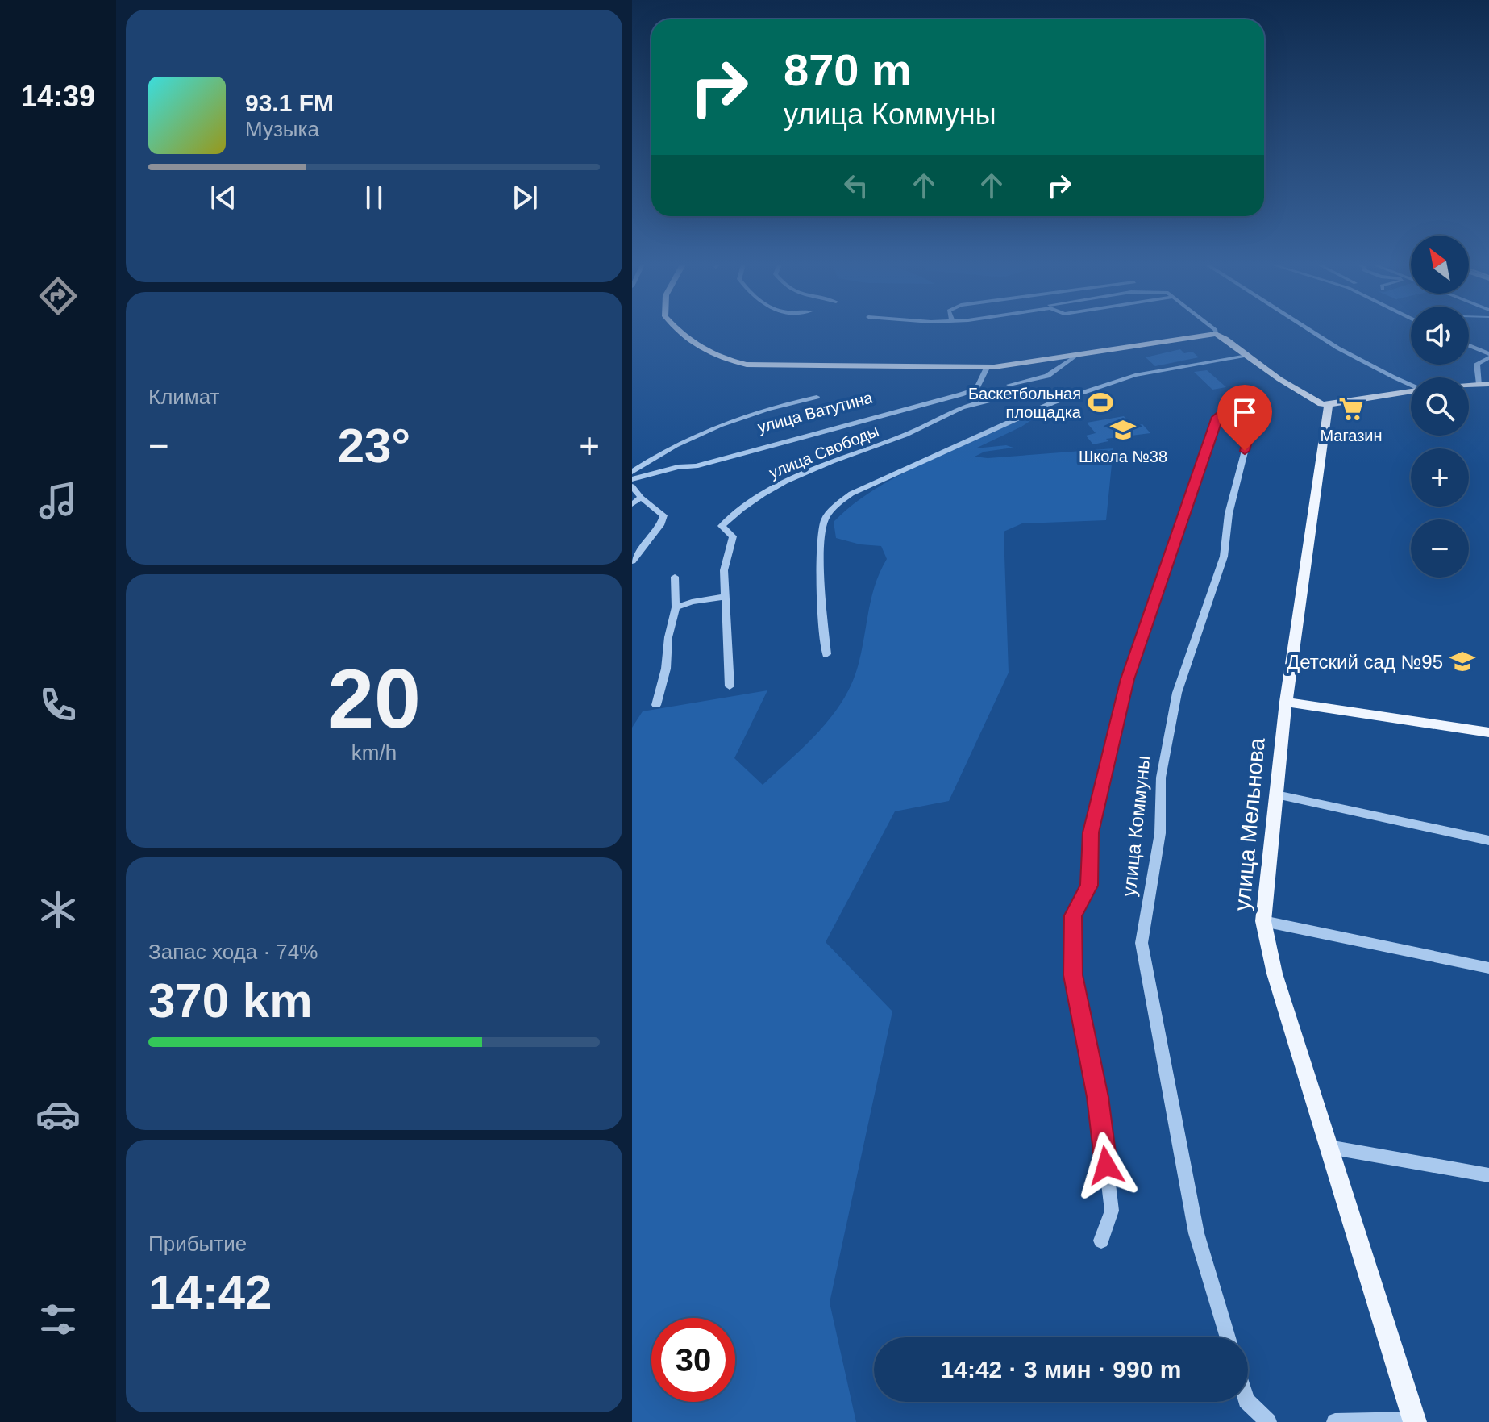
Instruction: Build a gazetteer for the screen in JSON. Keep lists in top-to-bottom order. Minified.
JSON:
{"streets":{"main road":["улица Мельнова"],"street":["улица Ватутина","улица Свободы","улица Коммуны"]},"places":{"sports":["Баскетбольная площадка"],"supermarket":["Магазин"],"school or university":["Школа №38","Детский сад №95"]},"north":"top left","page":{"tabs":"14:39","turn":["870 m","улица Коммуны"],"song":["93.1 FM","Музыка"],"map_buttons":["+","−"],"tile":["Климат",["20","km/h"],["Запас хода · 74%","370 km"],["Прибытие","14:42"]],"heat":["−","23°","+"],"limit":"30","trip":"14:42 · 3 мин · 990 m"}}
